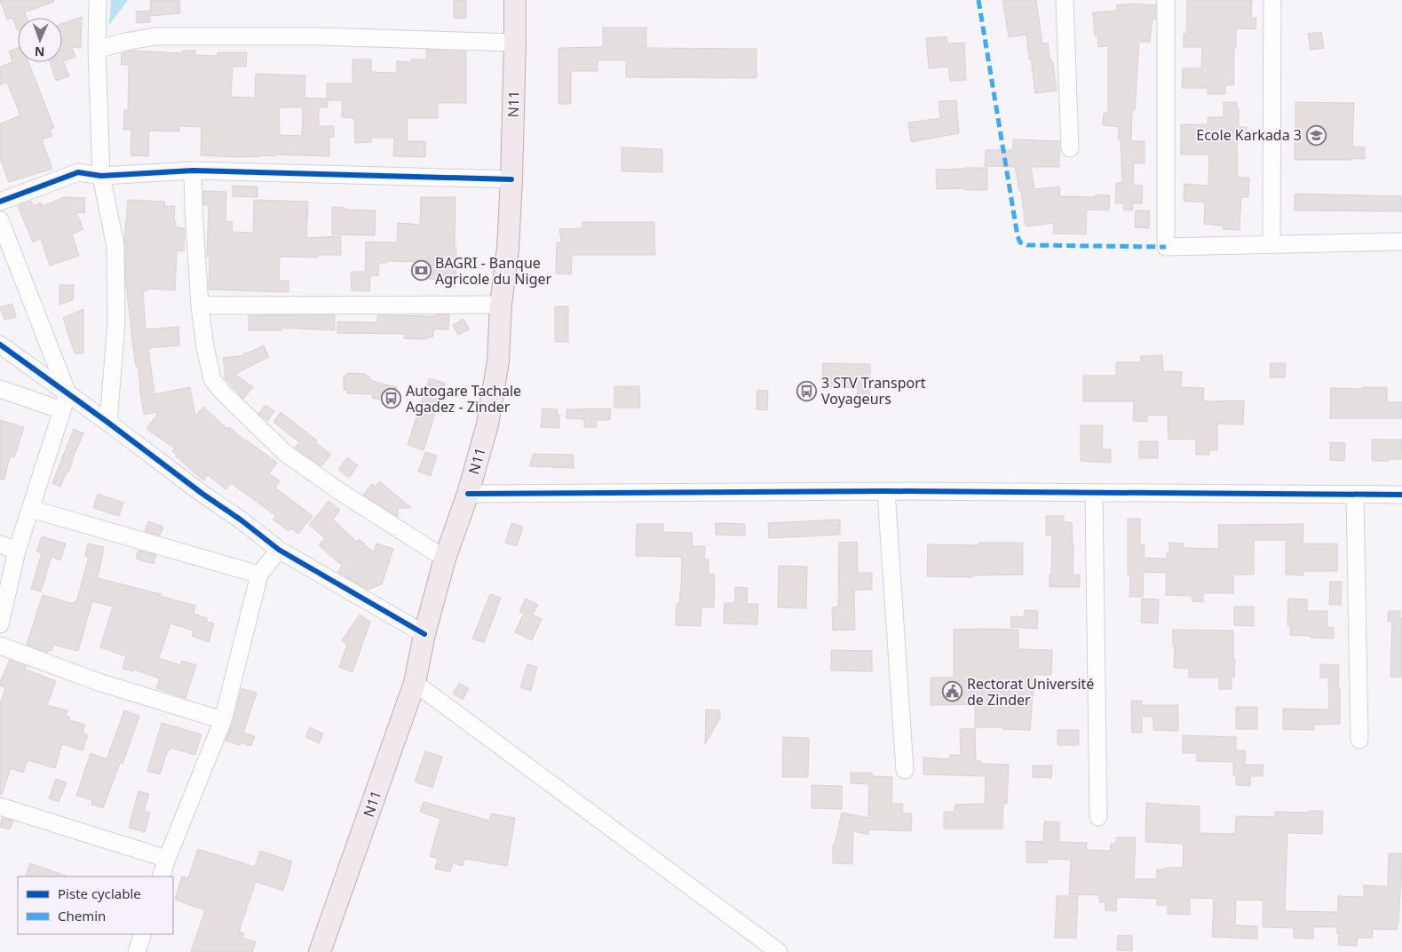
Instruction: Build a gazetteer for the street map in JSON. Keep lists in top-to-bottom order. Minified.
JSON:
{"streets":{"main road":["N11"]},"places":{"school or university":["Ecole Karkada 3"],"bank":["BAGRI - Banque Agricole du Niger"],"bus stop":["3 STV Transport Voyageurs","Autogare Tachale Agadez - Zinder"],"public building":["Rectorat Université de Zinder"]},"legend":["Piste cyclable","Chemin"],"north":"bottom"}
